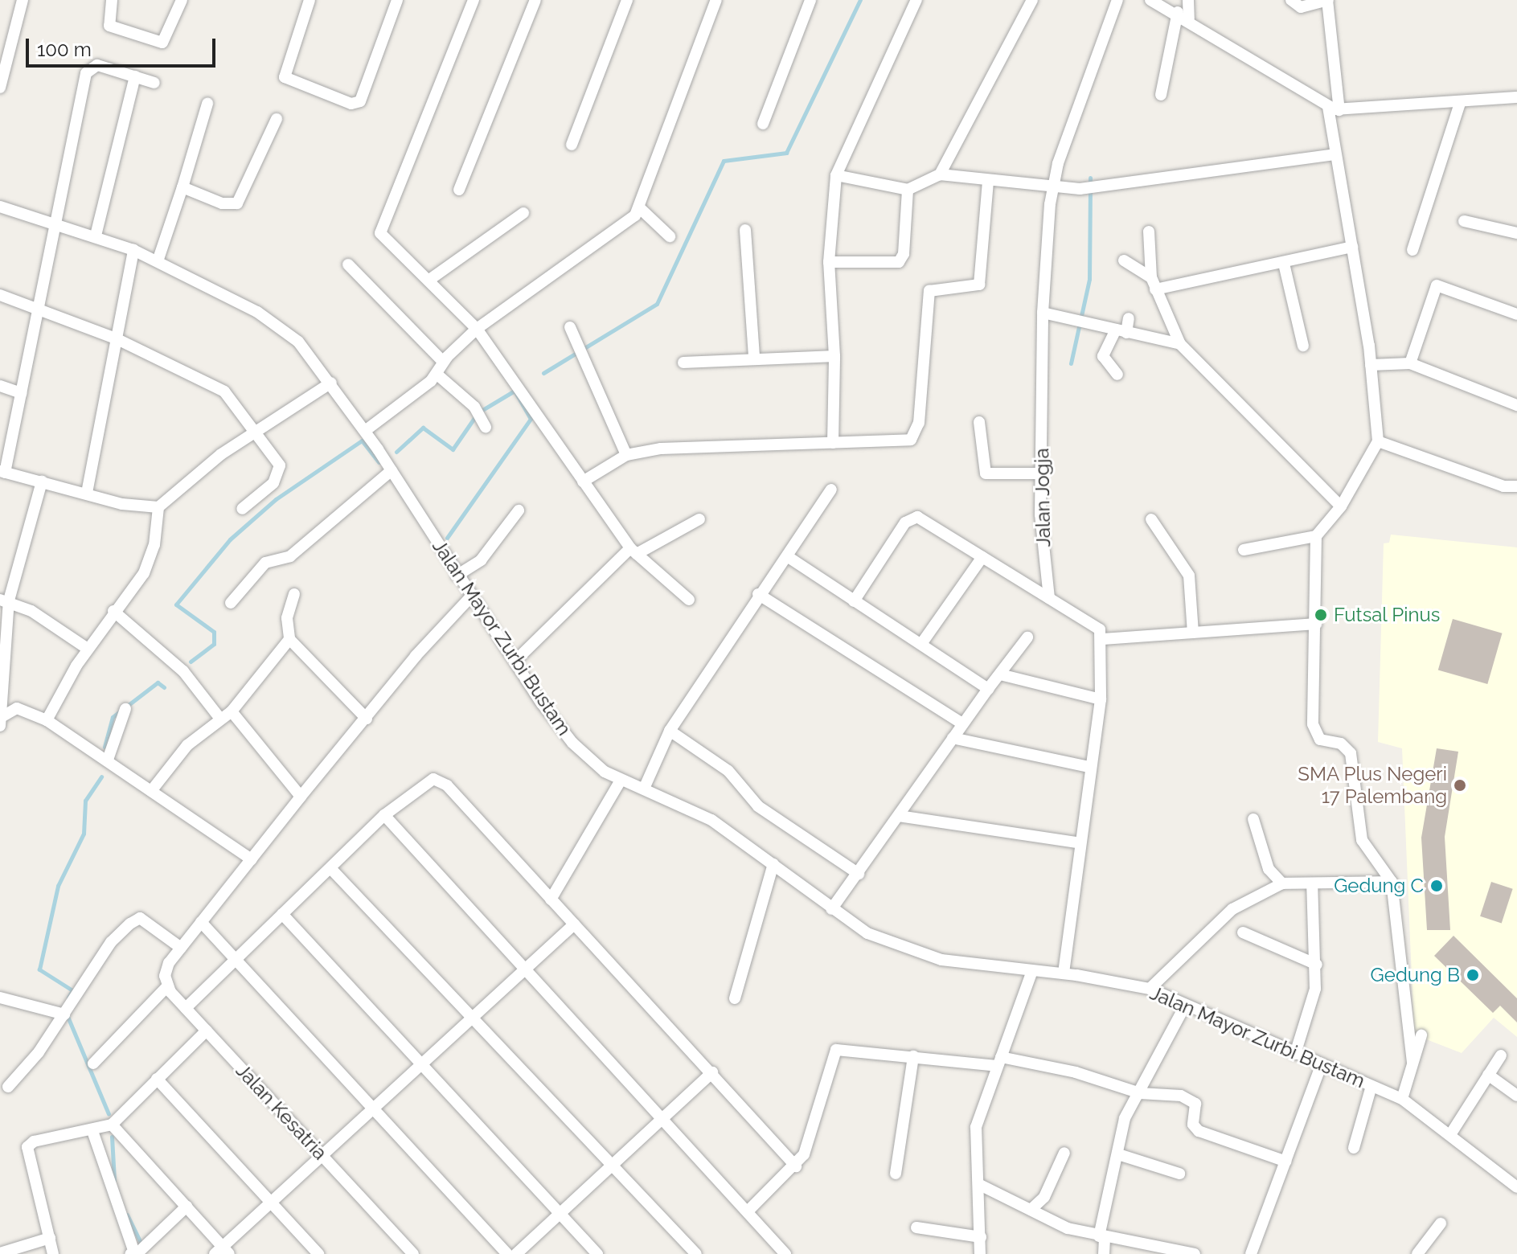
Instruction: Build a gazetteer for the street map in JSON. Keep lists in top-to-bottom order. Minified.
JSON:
{"streets":{"street":["Jalan Jogja","Jalan Mayor Zurbi Bustam","Jalan Kesatria"]},"places":["Futsal Pinus","SMA Plus Negeri 17 Palembang","Gedung C","Gedung B"],"scale_bar":"100 m"}
